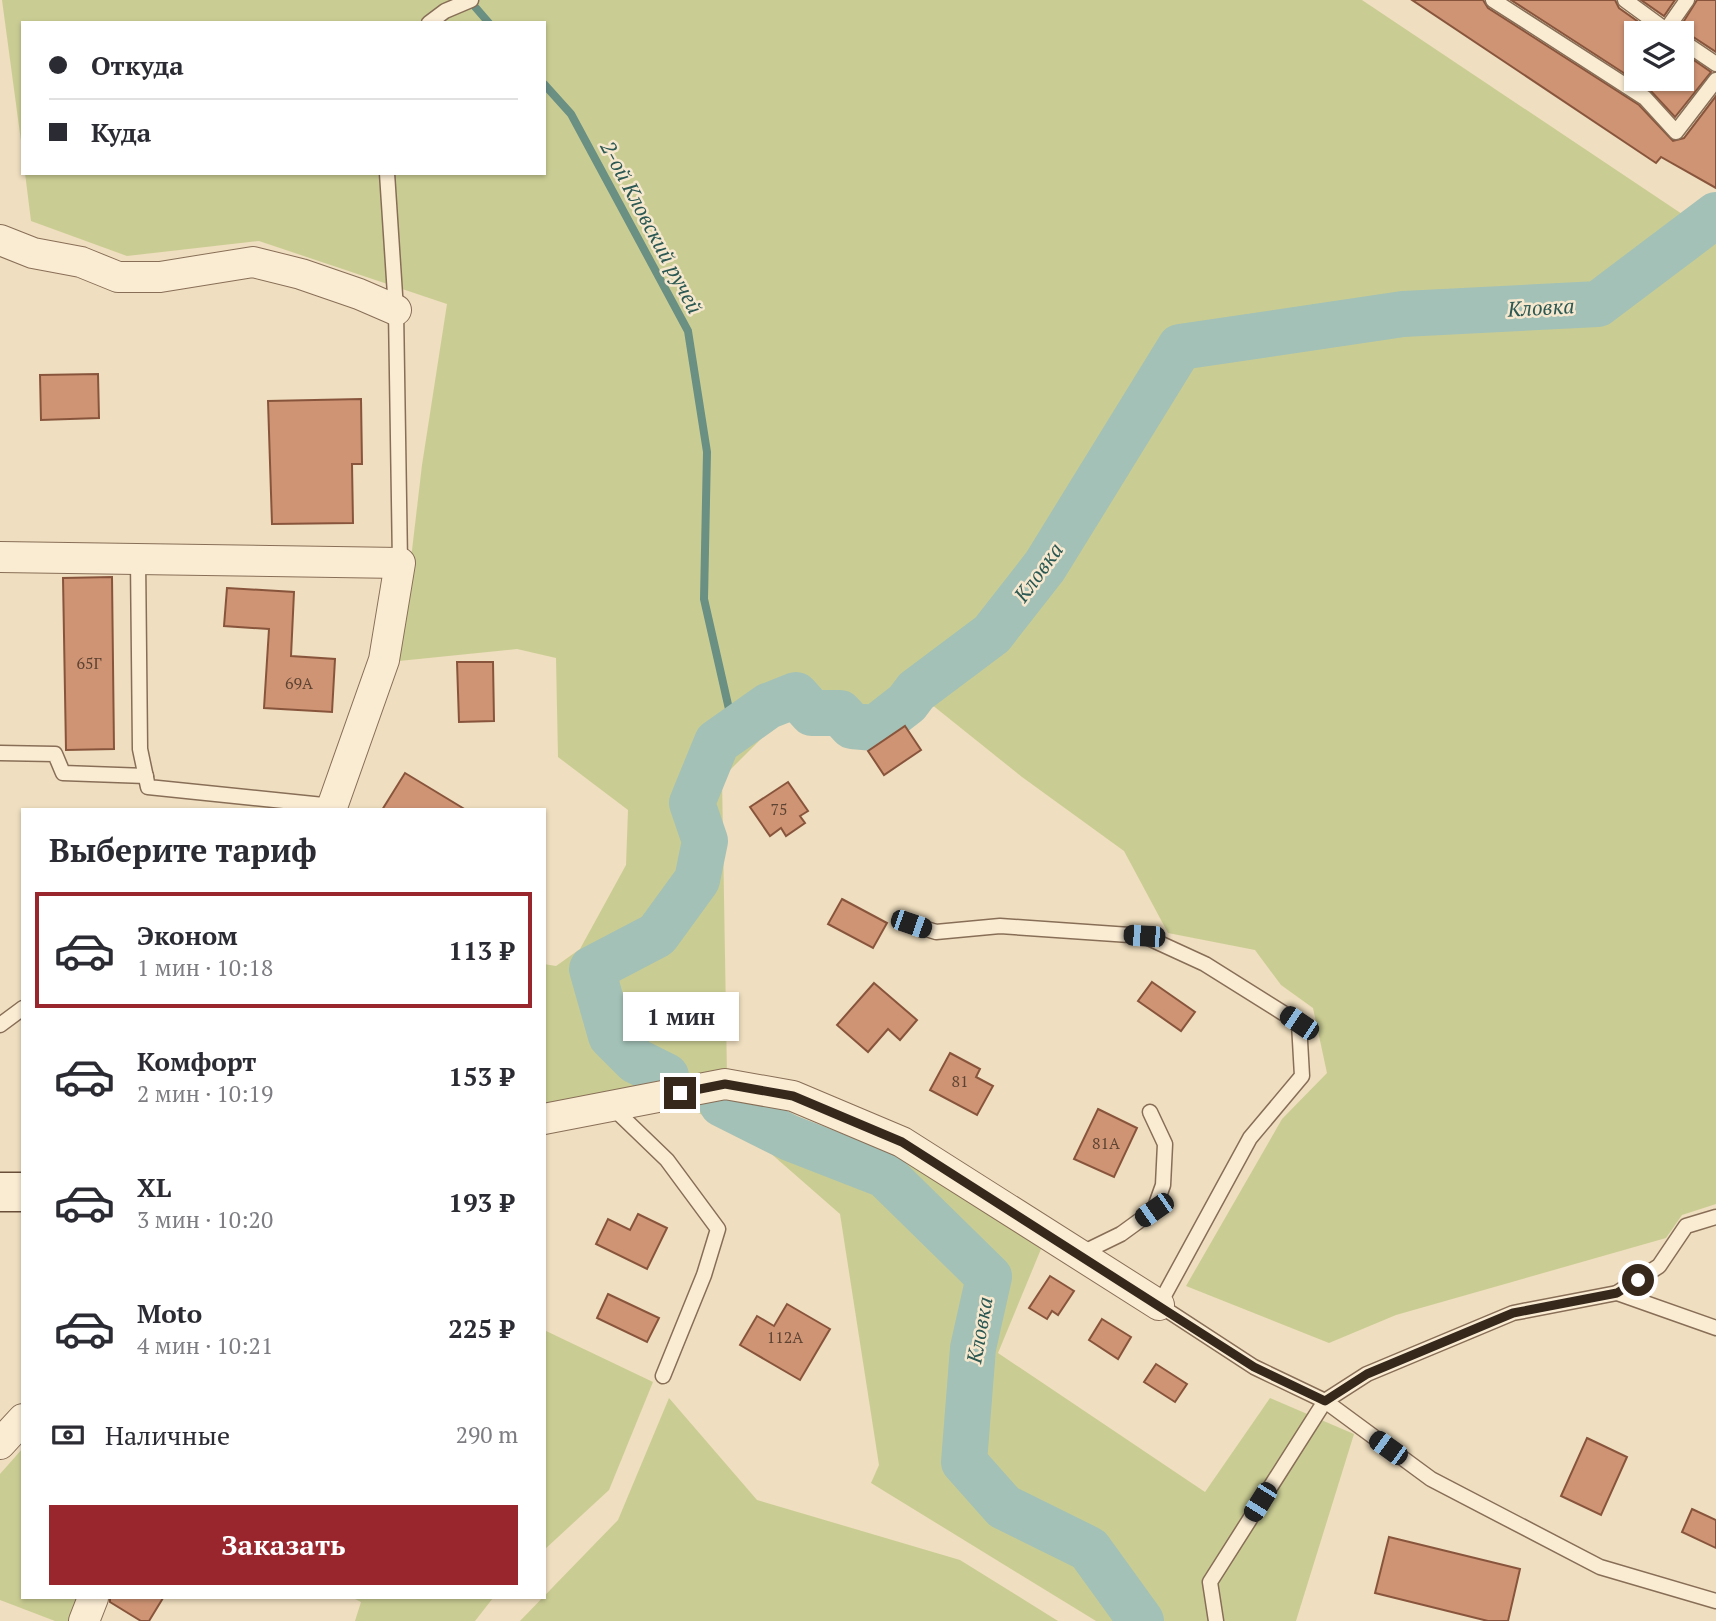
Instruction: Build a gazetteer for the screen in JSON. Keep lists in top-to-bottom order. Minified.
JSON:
{"water":["2-ой Кловский ручей","Кловка"],"house_numbers":["65Г","69А","75","81","81А","112А"],"page":{"banner":["Откуда","Куда"],"heading":"Выберите тариф","list":[{"name":"Эконом","note":"1 мин · 10:18","value":"113 ₽"},{"name":"Комфорт","note":"2 мин · 10:19","value":"153 ₽"},{"name":"XL","note":"3 мин · 10:20","value":"193 ₽"},{"name":"Moto","note":"4 мин · 10:21","value":"225 ₽"}],"bubble":"1 мин","pay":["Наличные","290 m"],"buttons":"Заказать"}}
